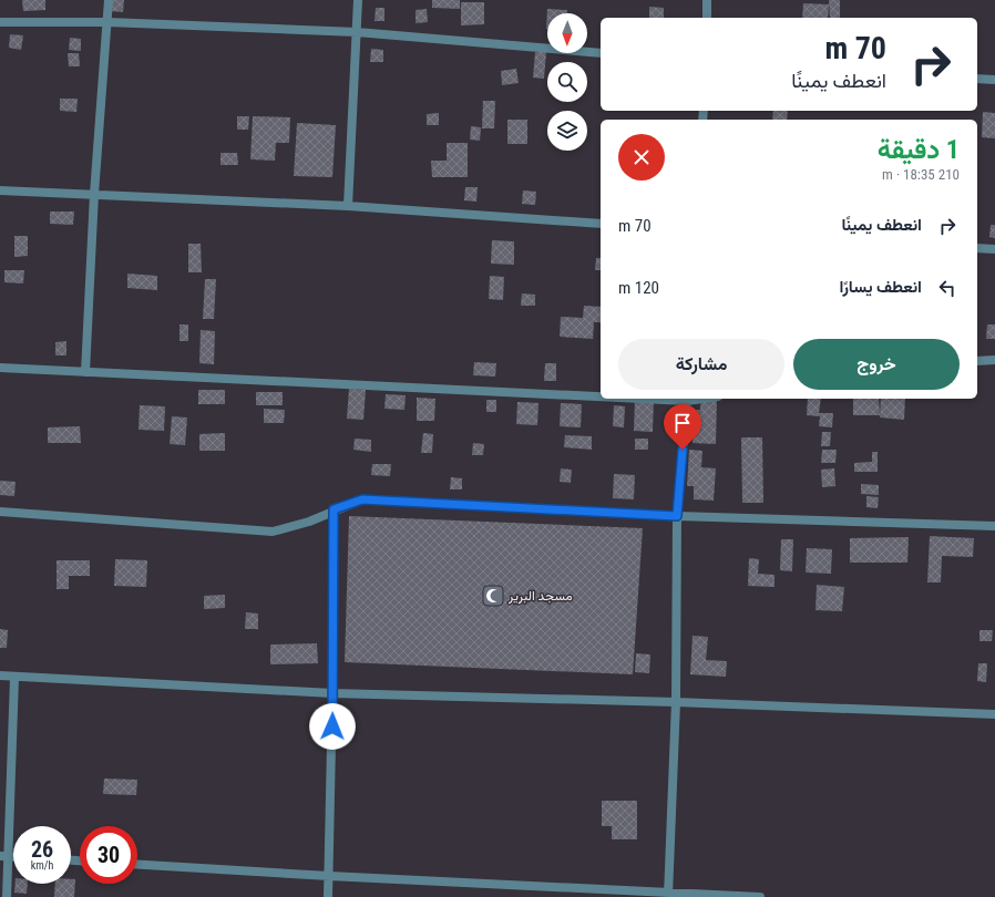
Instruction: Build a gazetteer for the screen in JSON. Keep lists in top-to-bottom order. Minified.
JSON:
{"places":{"mosque":["مسجد البرير"]},"north":"bottom","page":{"turn":["70 m","انعطف يمينًا"],"heading":["1 دقيقة","210 m · 18:35"],"list":[{"name":"انعطف يمينًا","value":"70 m"},{"name":"انعطف يسارًا","value":"120 m"}],"buttons":["خروج","مشاركة"],"speed":"26 km/h","limit":"30"}}
